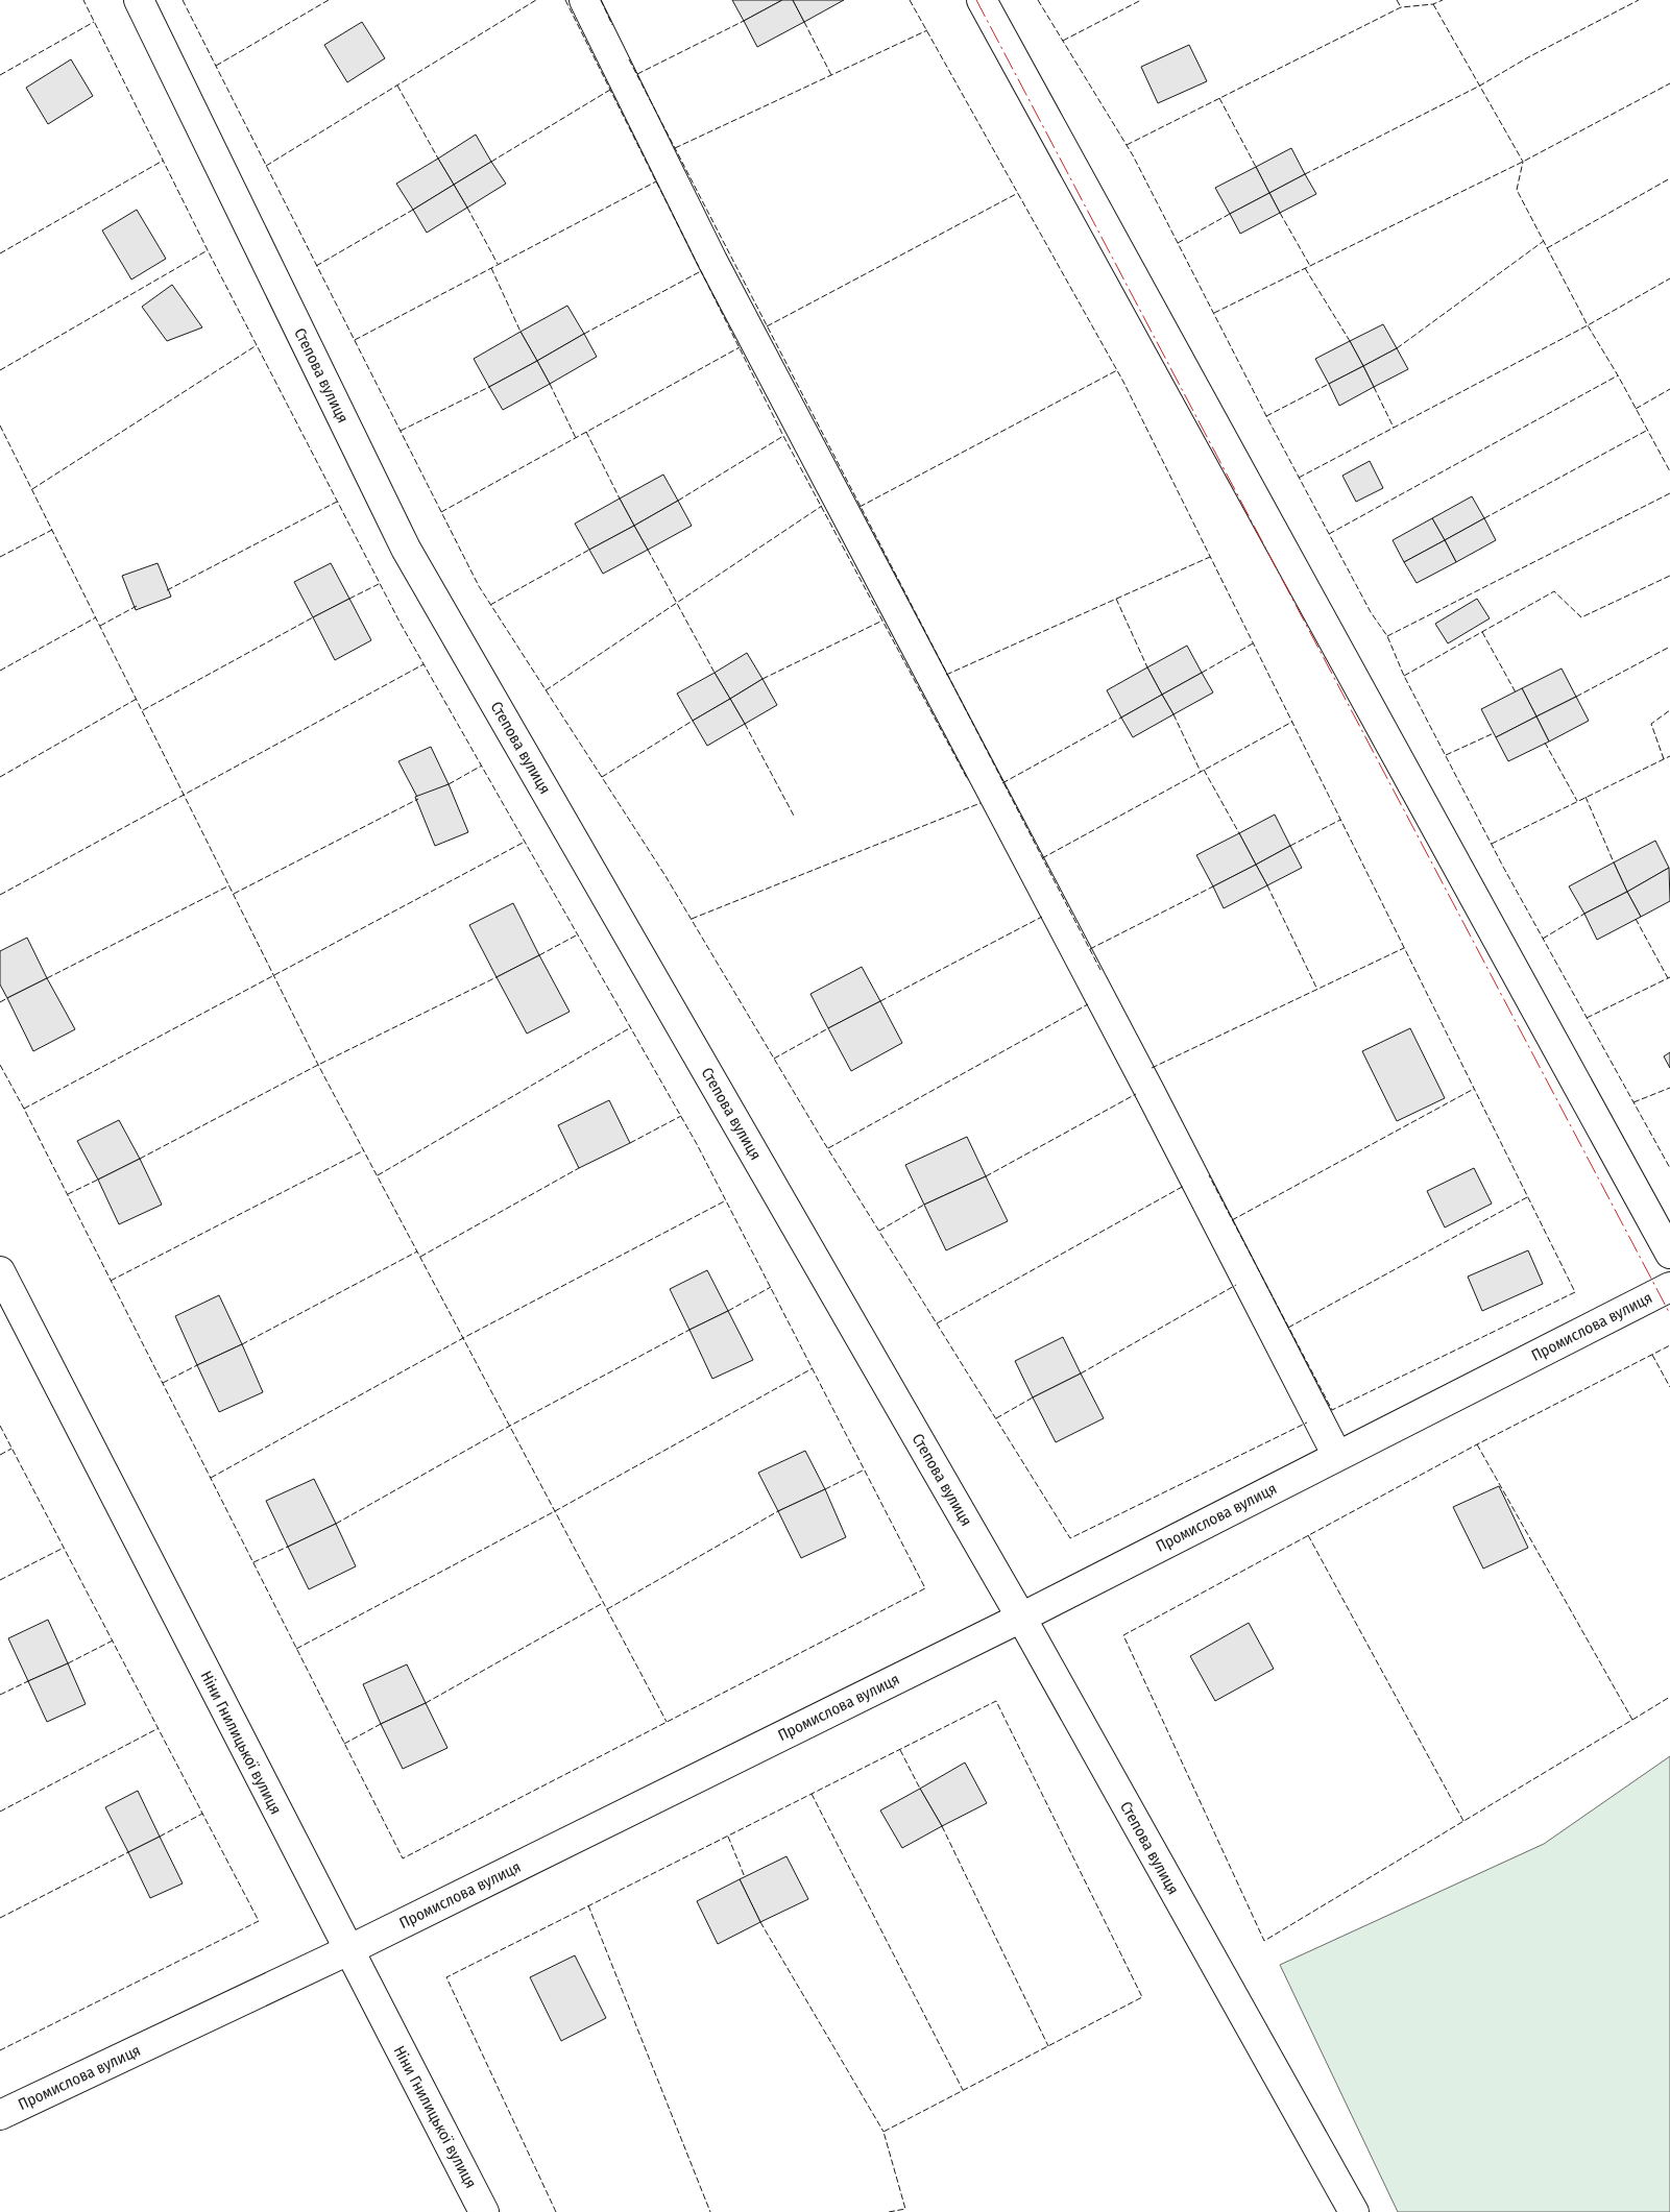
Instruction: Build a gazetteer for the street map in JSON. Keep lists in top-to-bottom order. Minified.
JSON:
{"streets":{"street":["Степова вулиця","Промислова вулиця","Ніни Гнилицької вулиця"]},"crossings":[["Степова вулиця","Промислова вулиця"],["Промислова вулиця","Ніни Гнилицької вулиця"]]}
